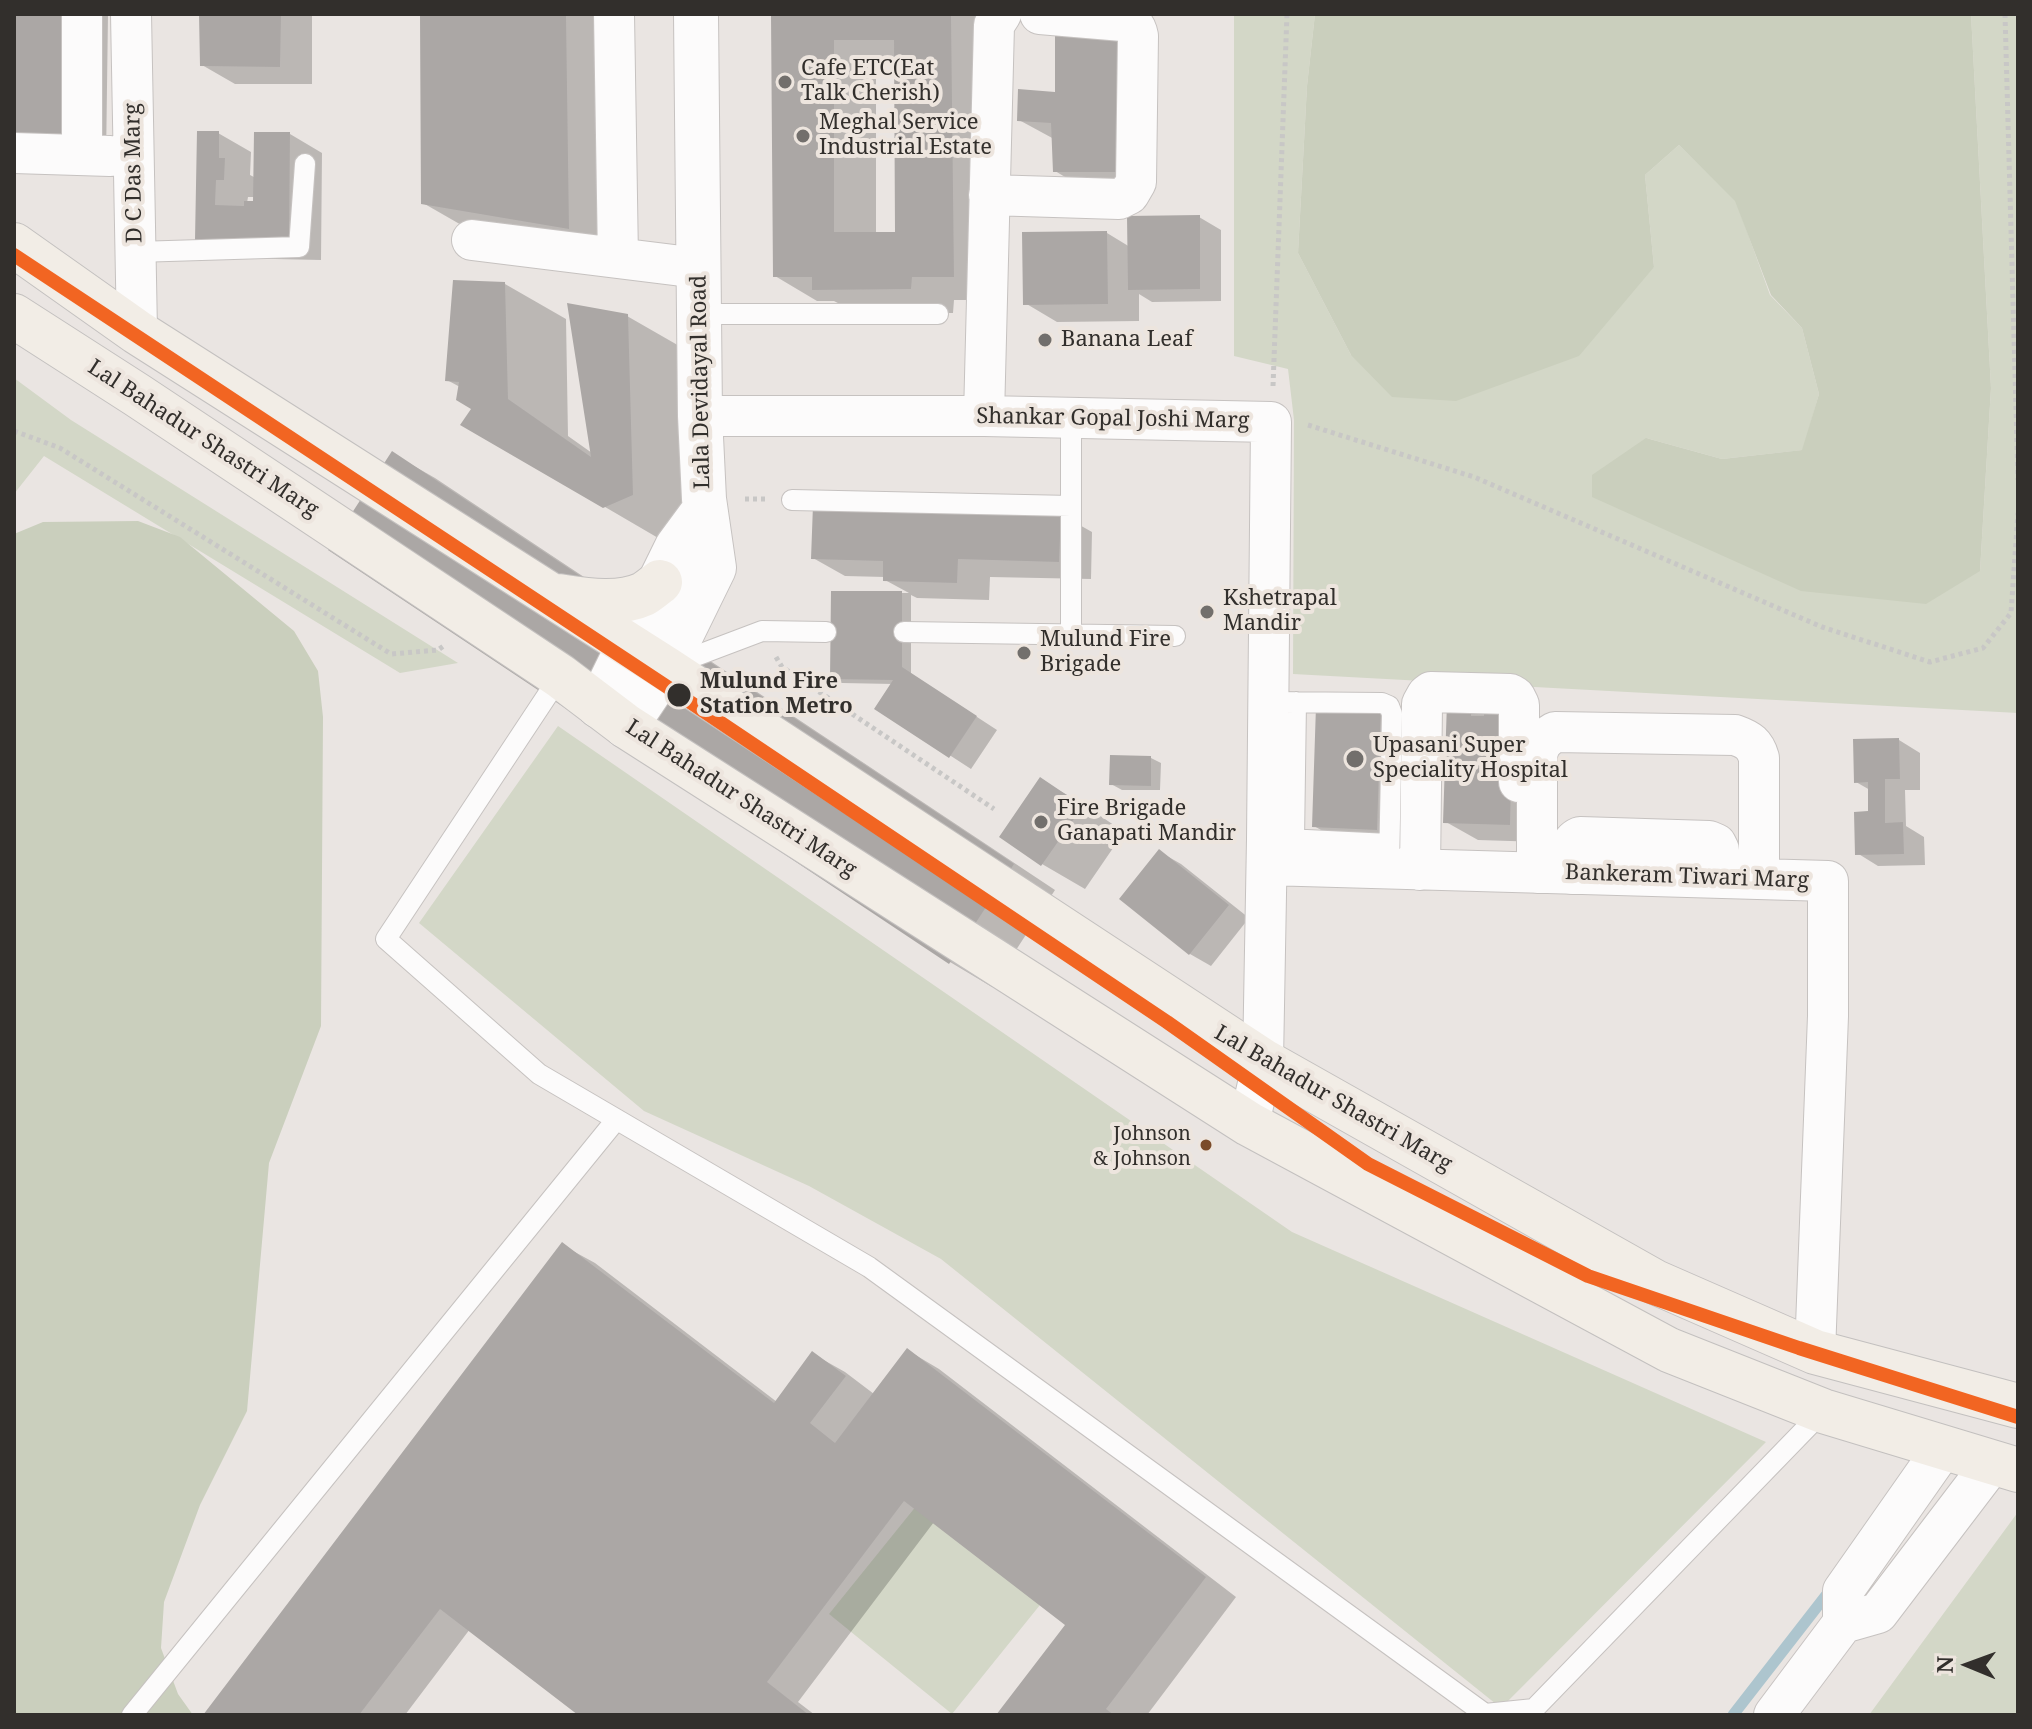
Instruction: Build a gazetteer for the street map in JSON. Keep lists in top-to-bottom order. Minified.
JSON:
{"streets":{"main road":["Lal Bahadur Shastri Marg"],"street":["D C Das Marg","Lala Devidayal Road","Shankar Gopal Joshi Marg","Bankeram Tiwari Marg"]},"crossings":[["D C Das Marg","Lal Bahadur Shastri Marg"],["Lala Devidayal Road","Shankar Gopal Joshi Marg"],["Lala Devidayal Road","Lal Bahadur Shastri Marg"],["Shankar Gopal Joshi Marg","Lal Bahadur Shastri Marg"],["Shankar Gopal Joshi Marg","Bankeram Tiwari Marg"],["Lal Bahadur Shastri Marg","Bankeram Tiwari Marg"]],"places":["Cafe ETC(Eat Talk Cherish)","Meghal Service Industrial Estate","Banana Leaf","Kshetrapal Mandir","Mulund Fire Brigade","Mulund Fire Station Metro","Upasani Super Speciality Hospital","Fire Brigade Ganapati Mandir","Johnson & Johnson"],"north":"left"}
